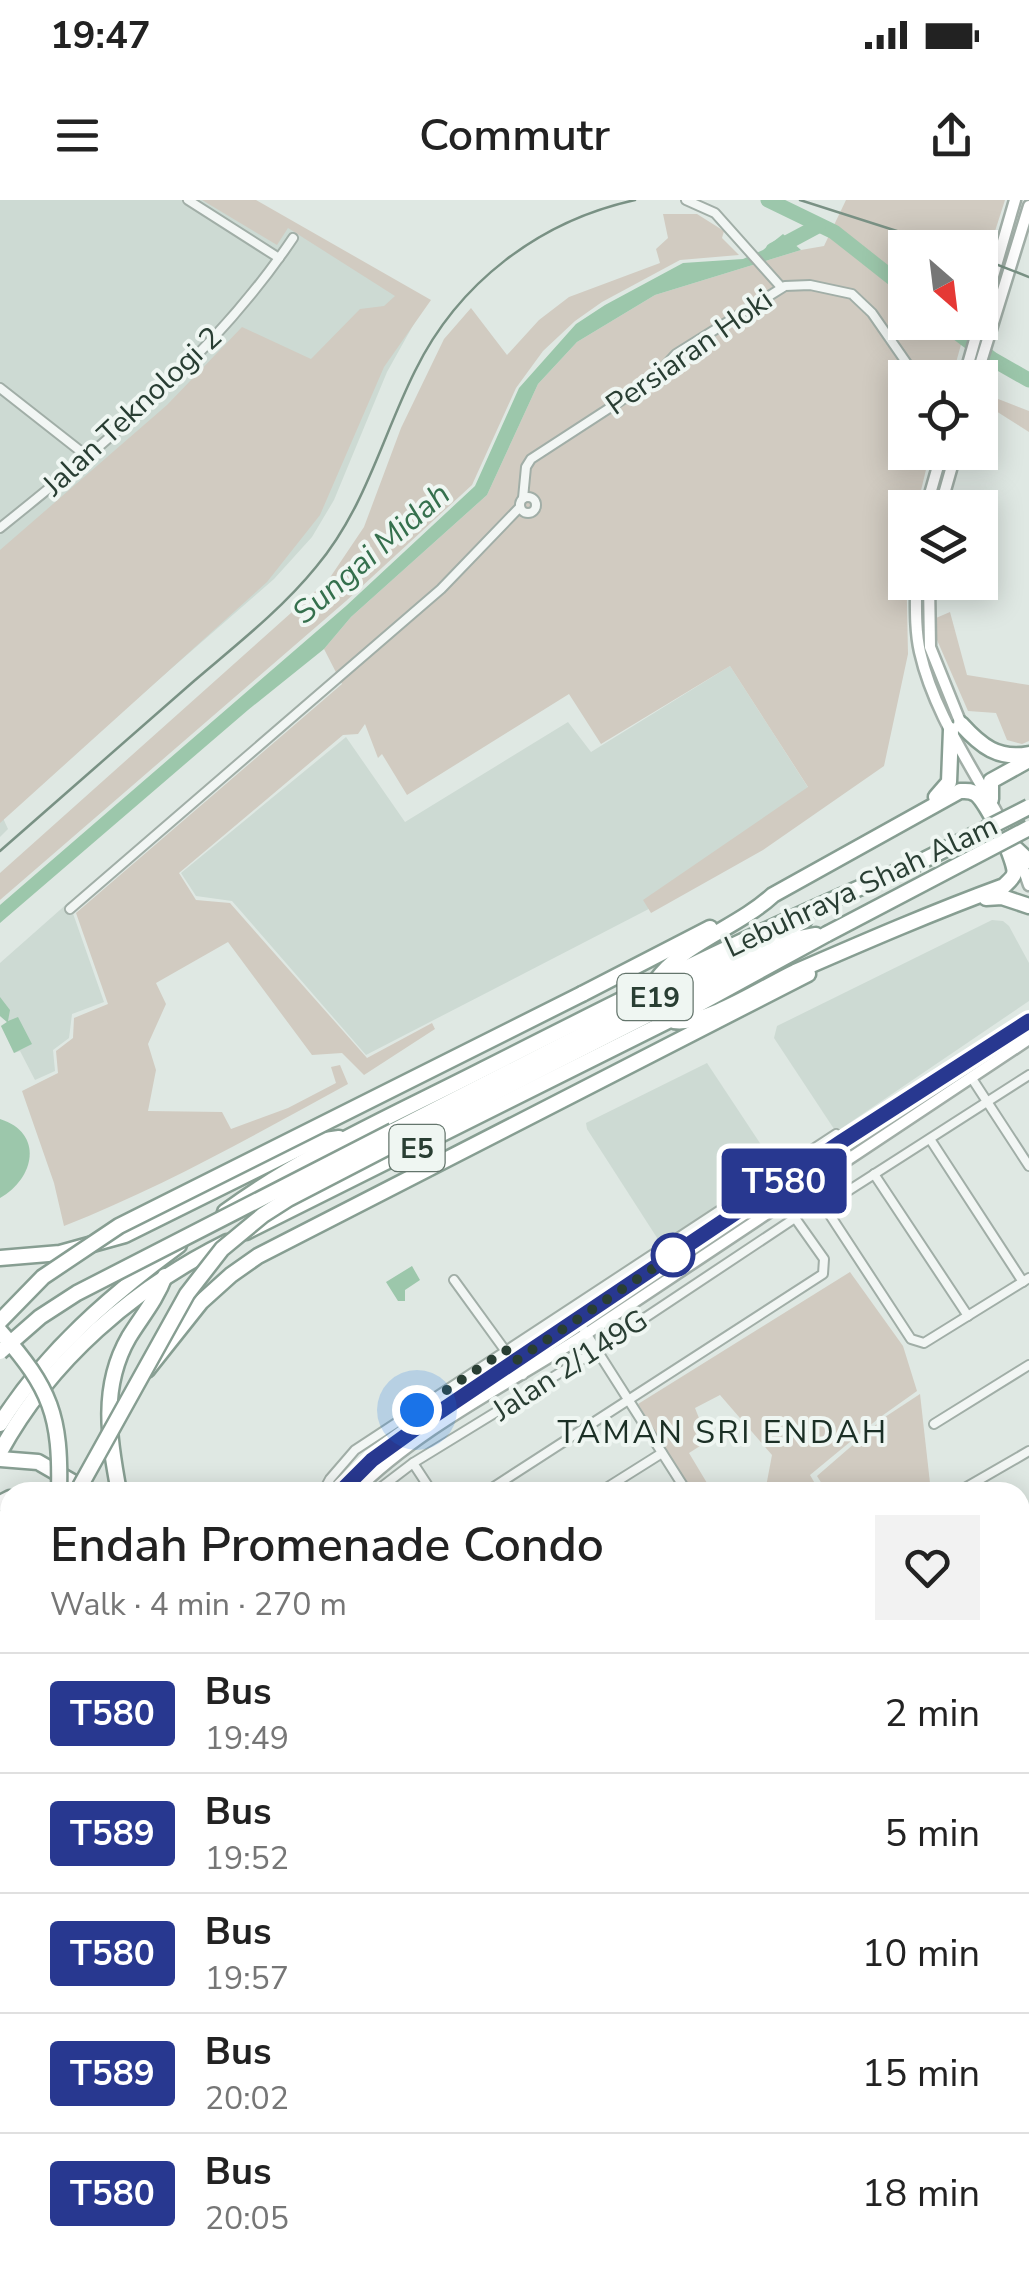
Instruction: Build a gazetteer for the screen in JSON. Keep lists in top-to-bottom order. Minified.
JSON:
{"streets":{"highway":["Lebuhraya Shah Alam","E19","E5"],"street":["Persiaran Hoki","Jalan Teknologi 2","Jalan 2/149G"]},"crossings":[["Lebuhraya Shah Alam","E19"],["Lebuhraya Shah Alam","E5"],["E19","E5"]],"districts":["TAMAN SRI ENDAH"],"water":["Sungai Midah"],"lines":["bus line T580"],"north":"bottom right","page":{"status":"19:47","header":"Commutr","on_map":"T580","heading":["Endah Promenade Condo","Walk · 4 min · 270 m"],"list":[{"mark":"T580","name":"Bus","note":"19:49","value":"2 min"},{"mark":"T589","name":"Bus","note":"19:52","value":"5 min"},{"mark":"T580","name":"Bus","note":"19:57","value":"10 min"},{"mark":"T589","name":"Bus","note":"20:02","value":"15 min"},{"mark":"T580","name":"Bus","note":"20:05","value":"18 min"}]}}
